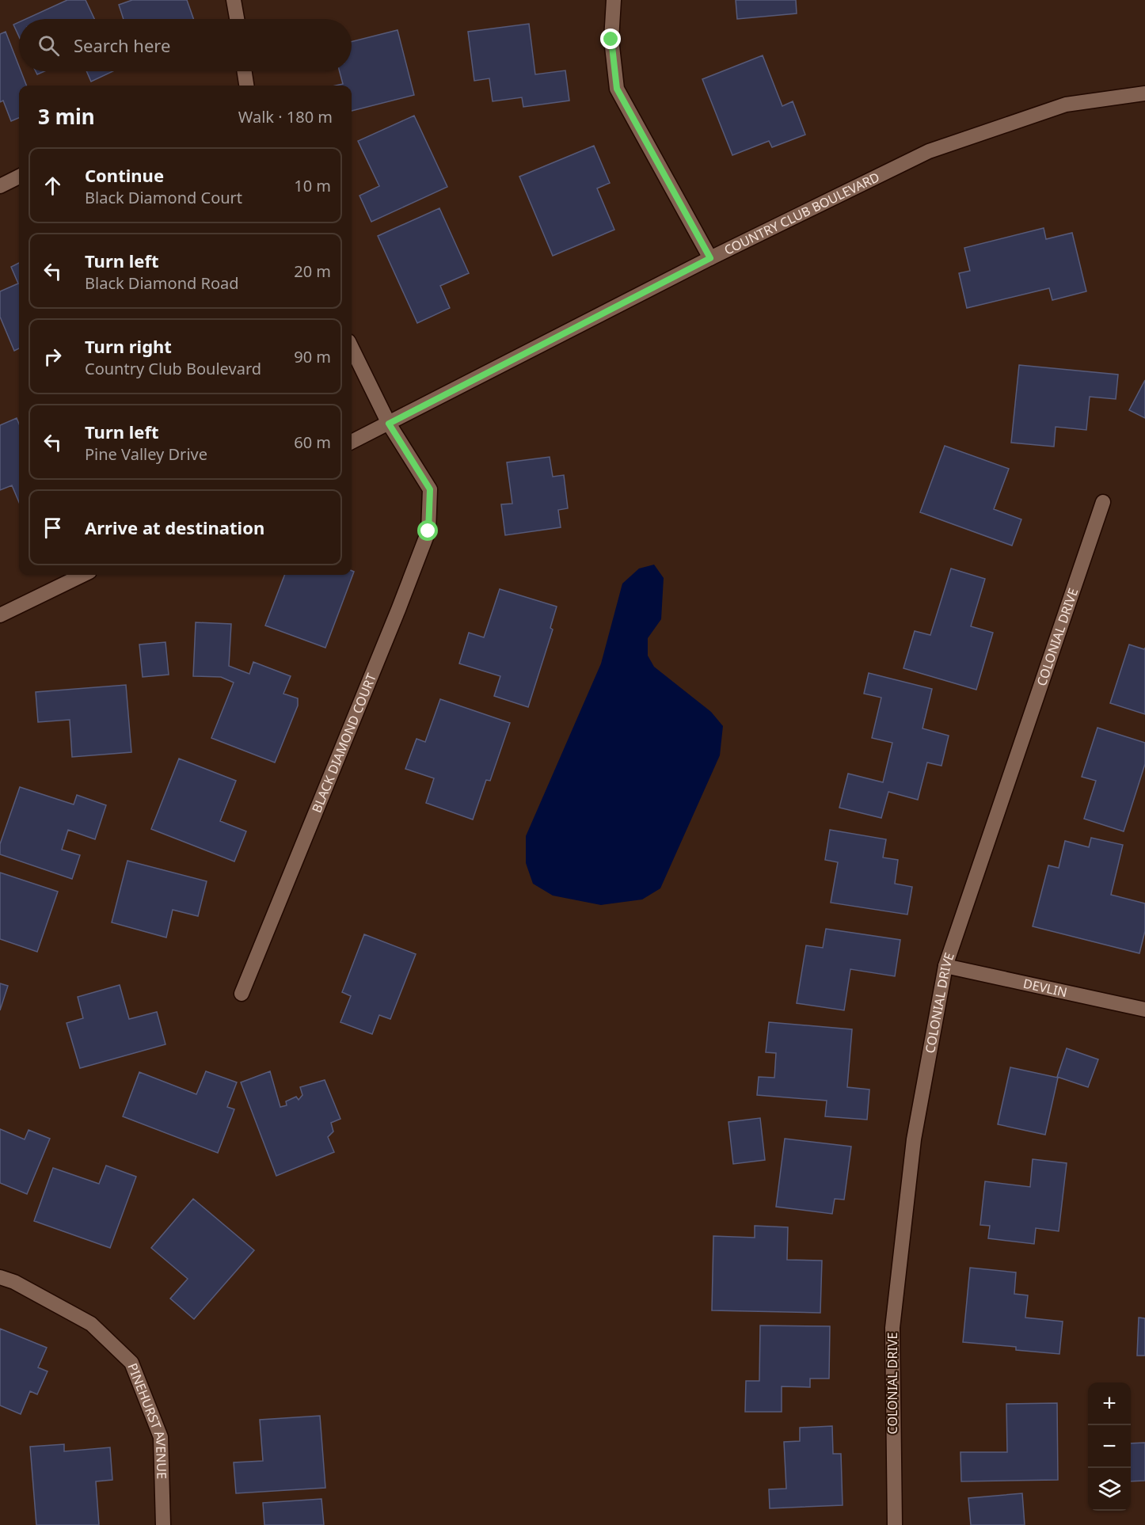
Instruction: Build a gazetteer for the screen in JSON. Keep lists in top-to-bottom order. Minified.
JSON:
{"streets":{"street":["COUNTRY CLUB BOULEVARD","COLONIAL DRIVE","BLACK DIAMOND COURT","DEVLIN","PINEHURST AVENUE"]},"crossings":[["COUNTRY CLUB BOULEVARD","BLACK DIAMOND COURT"],["COLONIAL DRIVE","DEVLIN"]],"page":{"search":"Search here","heading":["3 min","Walk · 180 m"],"list":[["Continue","Black Diamond Court","10 m"],["Turn left","Black Diamond Road","20 m"],["Turn right","Country Club Boulevard","90 m"],["Turn left","Pine Valley Drive","60 m"],"Arrive at destination"],"map_buttons":["+","−"]}}
